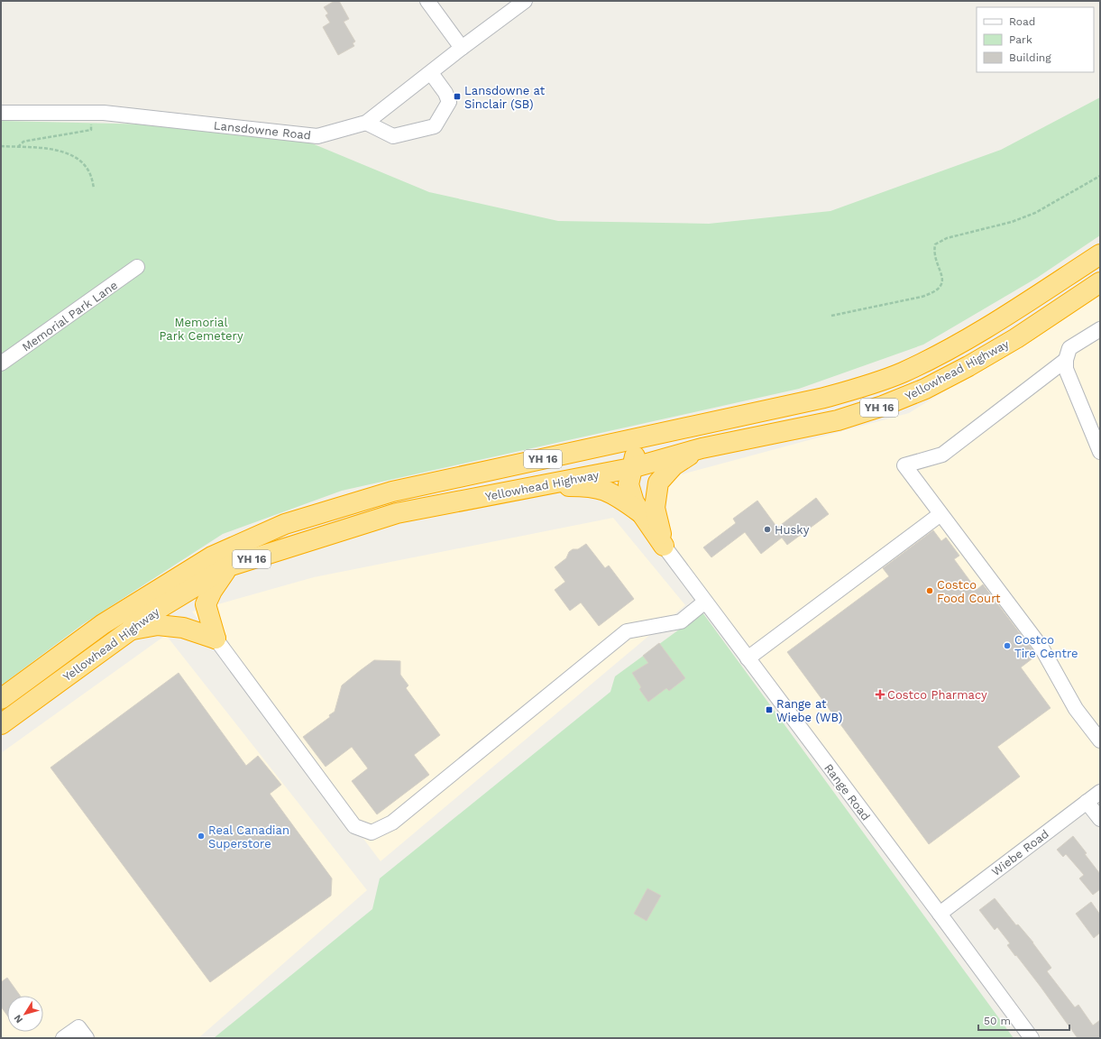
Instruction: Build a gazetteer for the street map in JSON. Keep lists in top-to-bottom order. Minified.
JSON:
{"streets":{"highway":["Yellowhead Highway","YH 16"],"street":["Lansdowne Road","Memorial Park Lane","Range Road","Wiebe Road"]},"crossings":[["Range Road","Wiebe Road"]],"parks":["Memorial Park Cemetery"],"places":{"transit":["Lansdowne at Sinclair (SB)","Range at Wiebe (WB)"],"other":["Husky","Costco Food Court","Costco Tire Centre","Real Canadian Superstore"],"health":["Costco Pharmacy"]},"legend":["Road","Park","Building"],"scale_bar":"50 m","north":"bottom left"}
